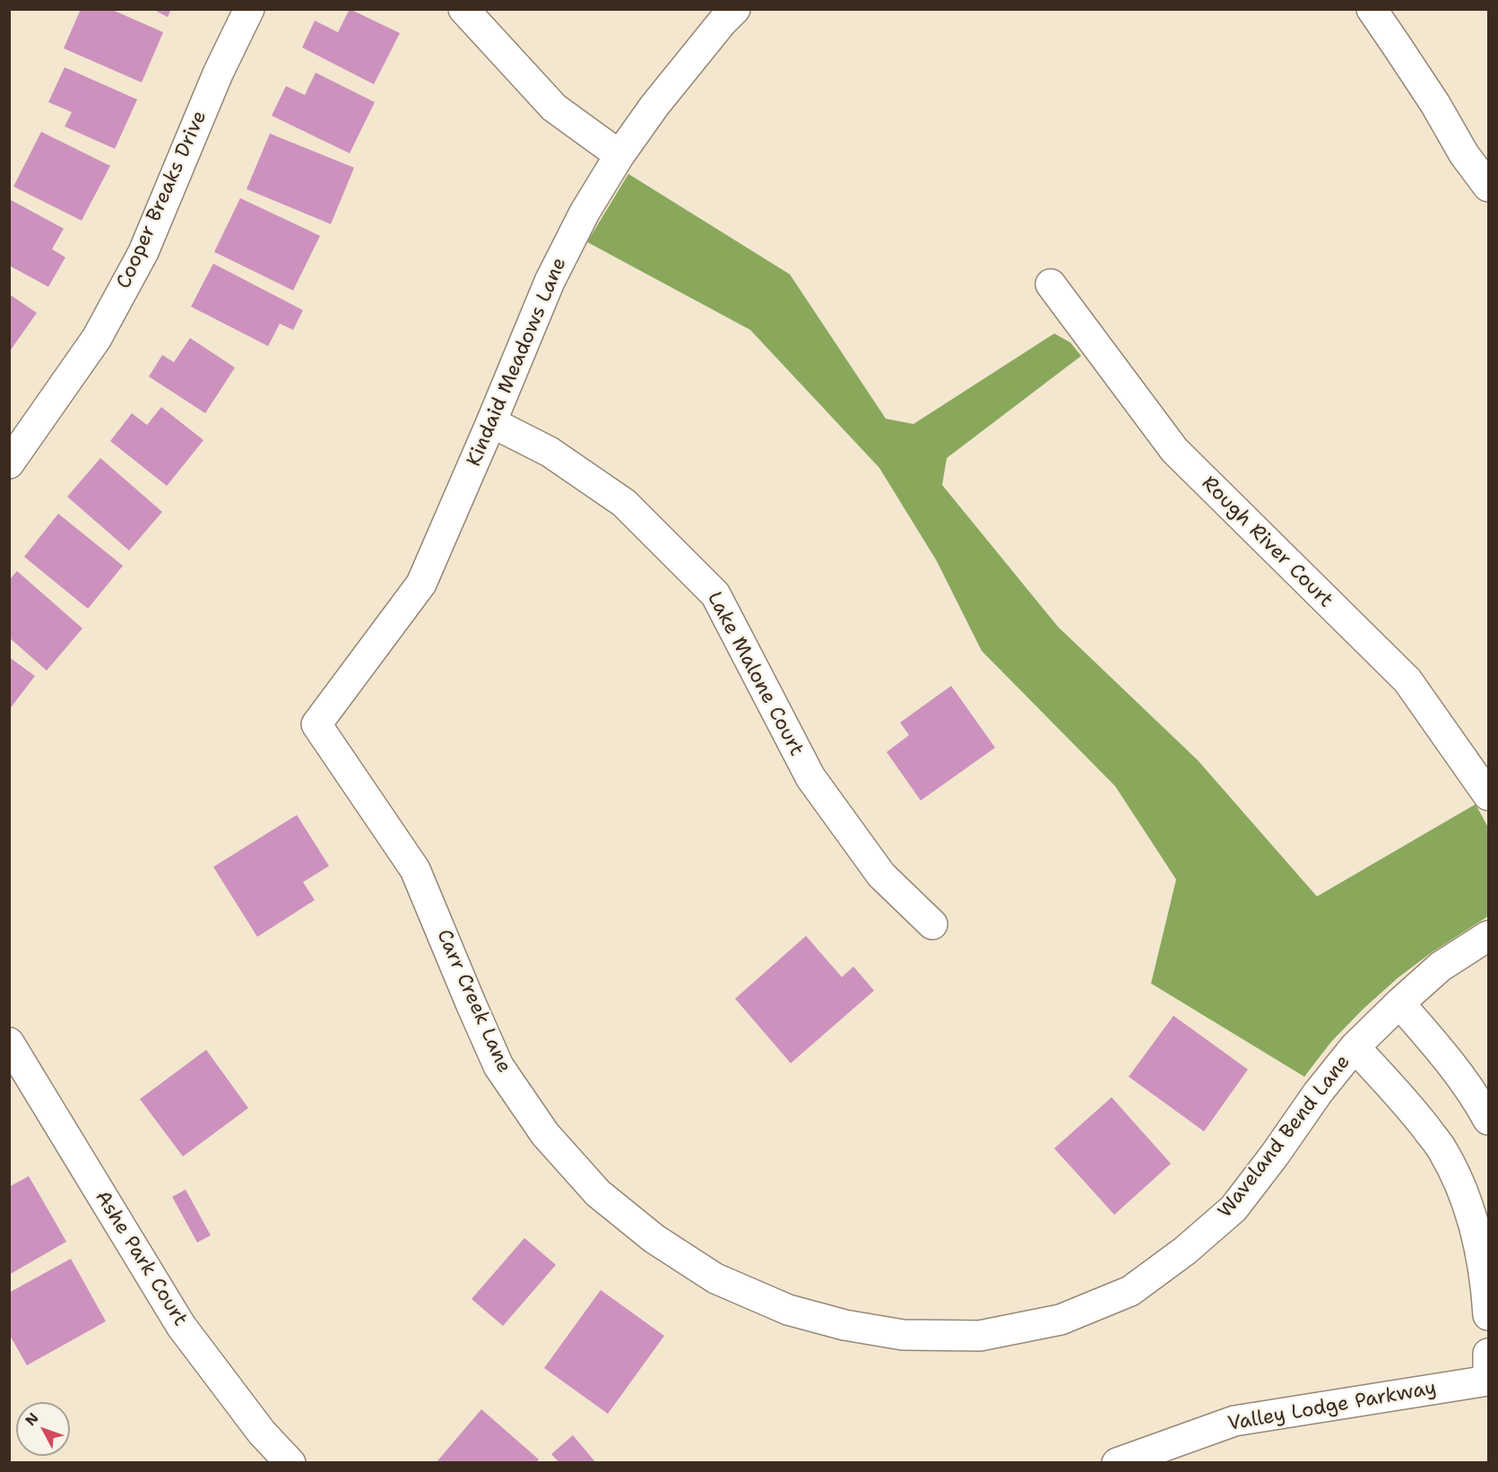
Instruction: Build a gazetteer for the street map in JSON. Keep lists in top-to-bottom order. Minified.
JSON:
{"streets":{"street":["Cooper Breaks Drive","Kindaid Meadows Lane","Rough River Court","Lake Malone Court","Carr Creek Lane","Waveland Bend Lane","Ashe Park Court","Valley Lodge Parkway"]},"crossings":[["Kindaid Meadows Lane","Lake Malone Court"],["Kindaid Meadows Lane","Carr Creek Lane"],["Carr Creek Lane","Waveland Bend Lane"]],"north":"top left"}
